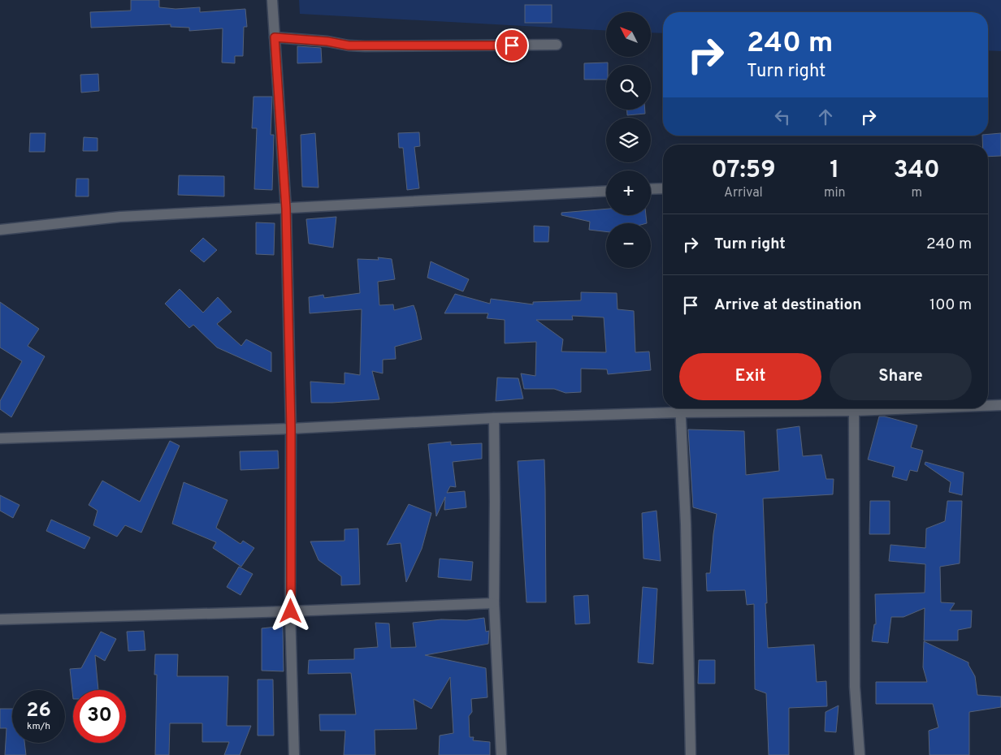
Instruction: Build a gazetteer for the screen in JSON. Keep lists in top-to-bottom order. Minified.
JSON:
{"north":"top left","page":{"map_buttons":["+","−"],"turn":["240 m","Turn right"],"eta":["07:59","Arrival","1","min","340","m"],"list":[{"name":"Turn right","value":"240 m"},{"name":"Arrive at destination","value":"100 m"}],"buttons":["Exit","Share"],"speed":"26 km/h","limit":"30"}}
